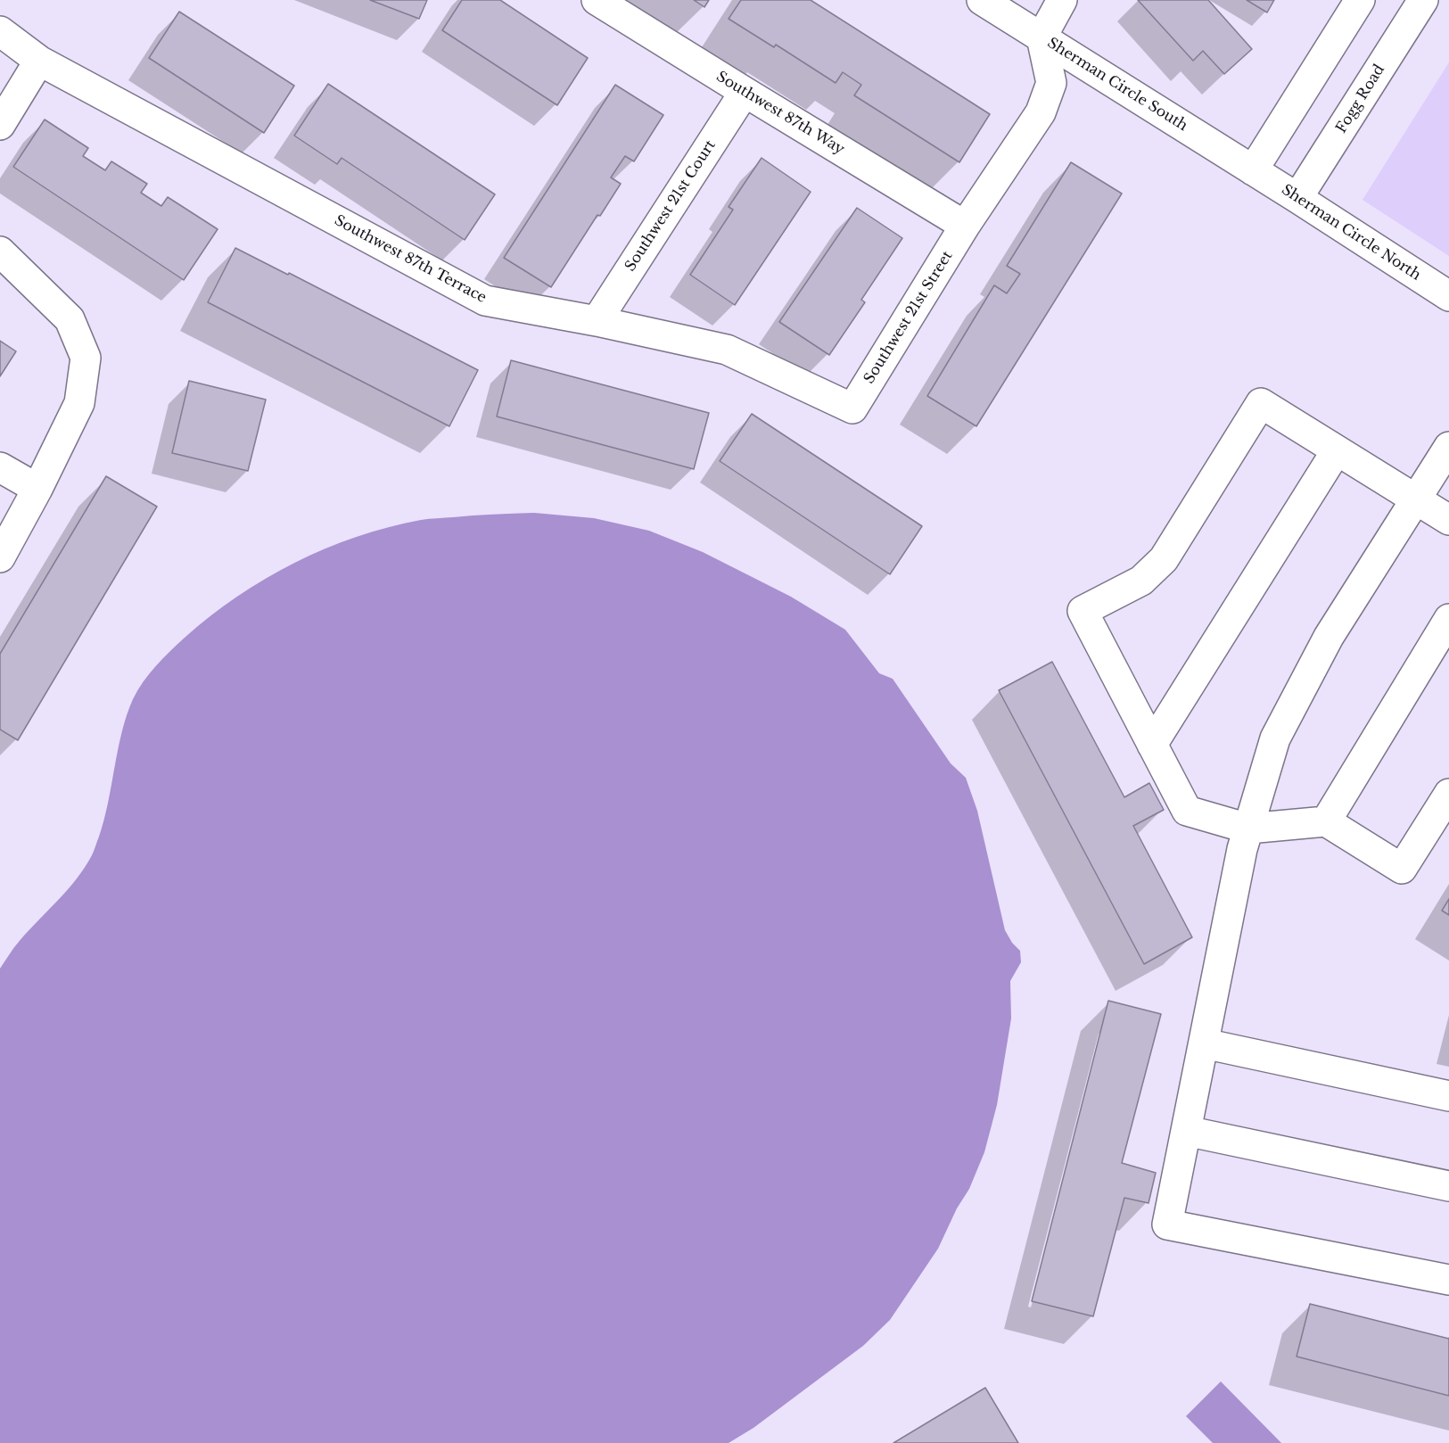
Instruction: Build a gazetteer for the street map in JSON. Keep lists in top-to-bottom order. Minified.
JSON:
{"streets":{"street":["Sherman Circle South","Fogg Road","Southwest 87th Way","Southwest 21st Court","Sherman Circle North","Southwest 87th Terrace","Southwest 21st Street"]},"crossings":[["Sherman Circle South","Sherman Circle North"],["Sherman Circle South","Southwest 21st Street"],["Fogg Road","Sherman Circle North"],["Southwest 87th Way","Southwest 21st Court"],["Southwest 87th Way","Southwest 21st Street"],["Southwest 21st Court","Southwest 87th Terrace"],["Southwest 87th Terrace","Southwest 21st Street"]]}
